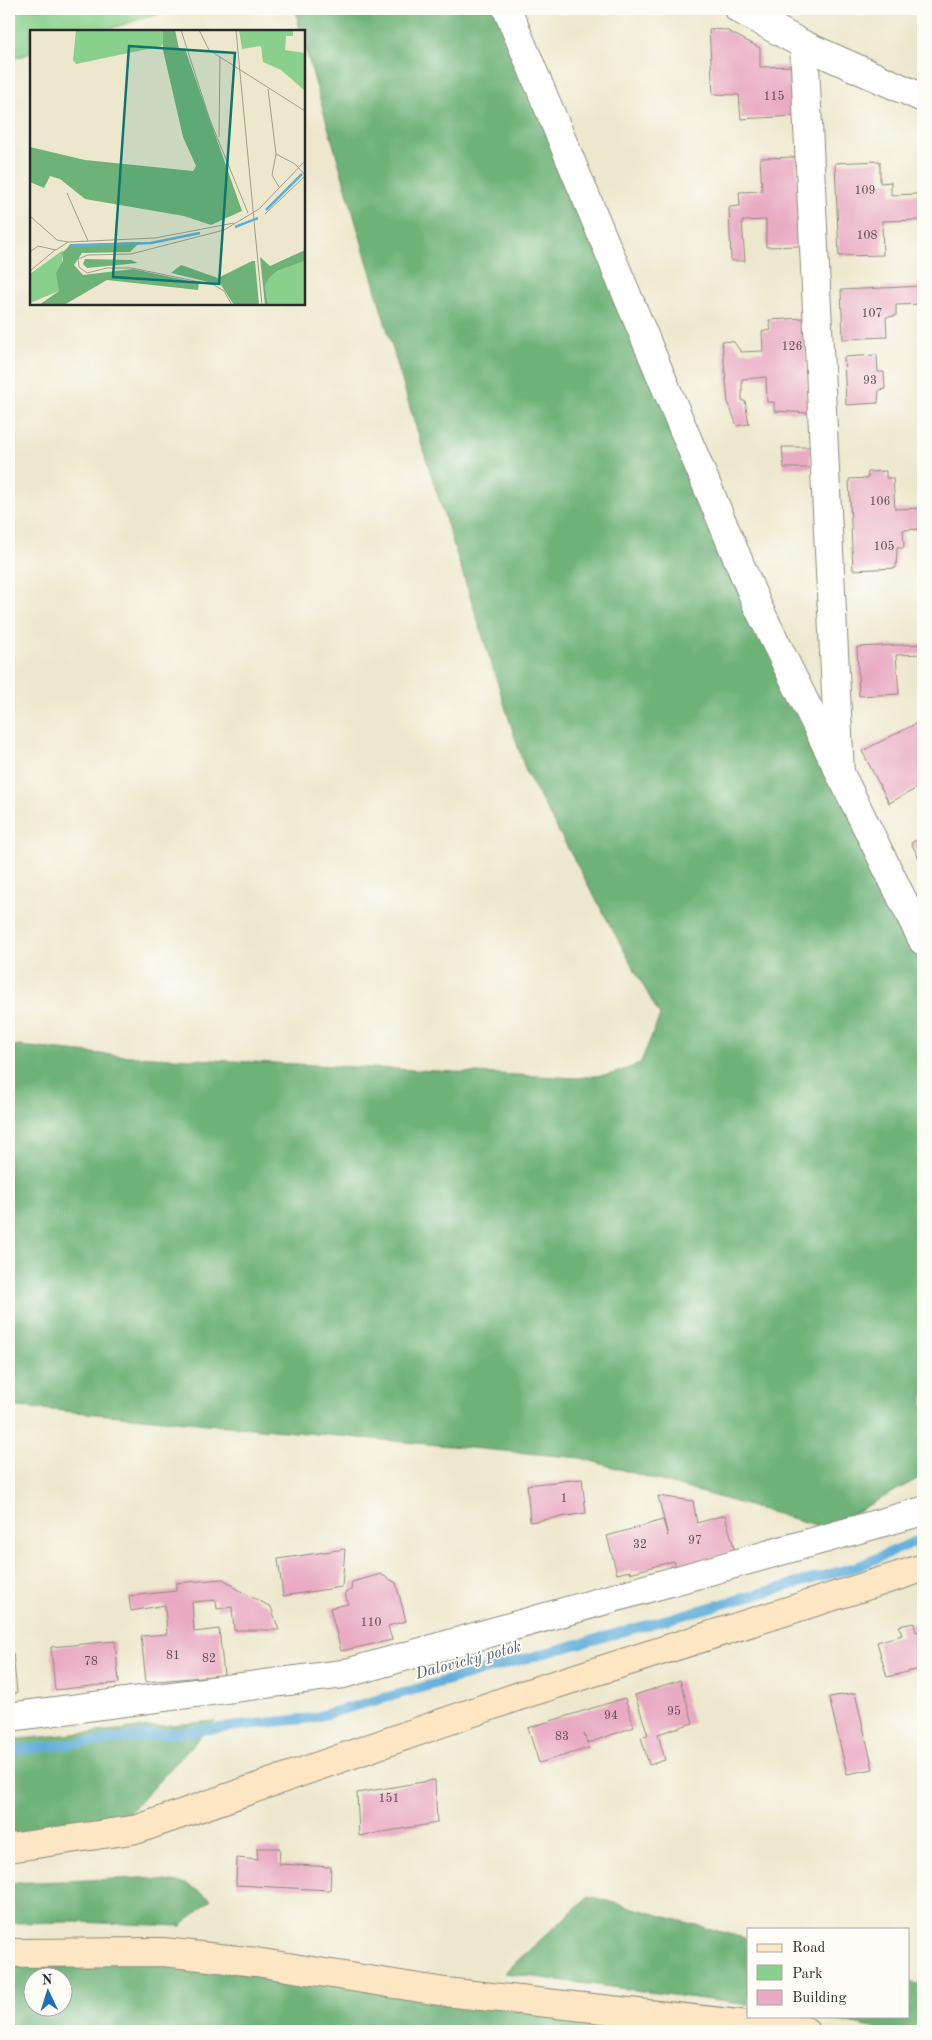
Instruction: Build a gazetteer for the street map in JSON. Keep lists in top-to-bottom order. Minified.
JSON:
{"water":["Dalovický potok"],"house_numbers":["115","109","108","107","126","93","106","105","1","97","32","110","81","82","78","95","94","83","151"],"legend":["Road","Park","Building"],"north":"top"}
